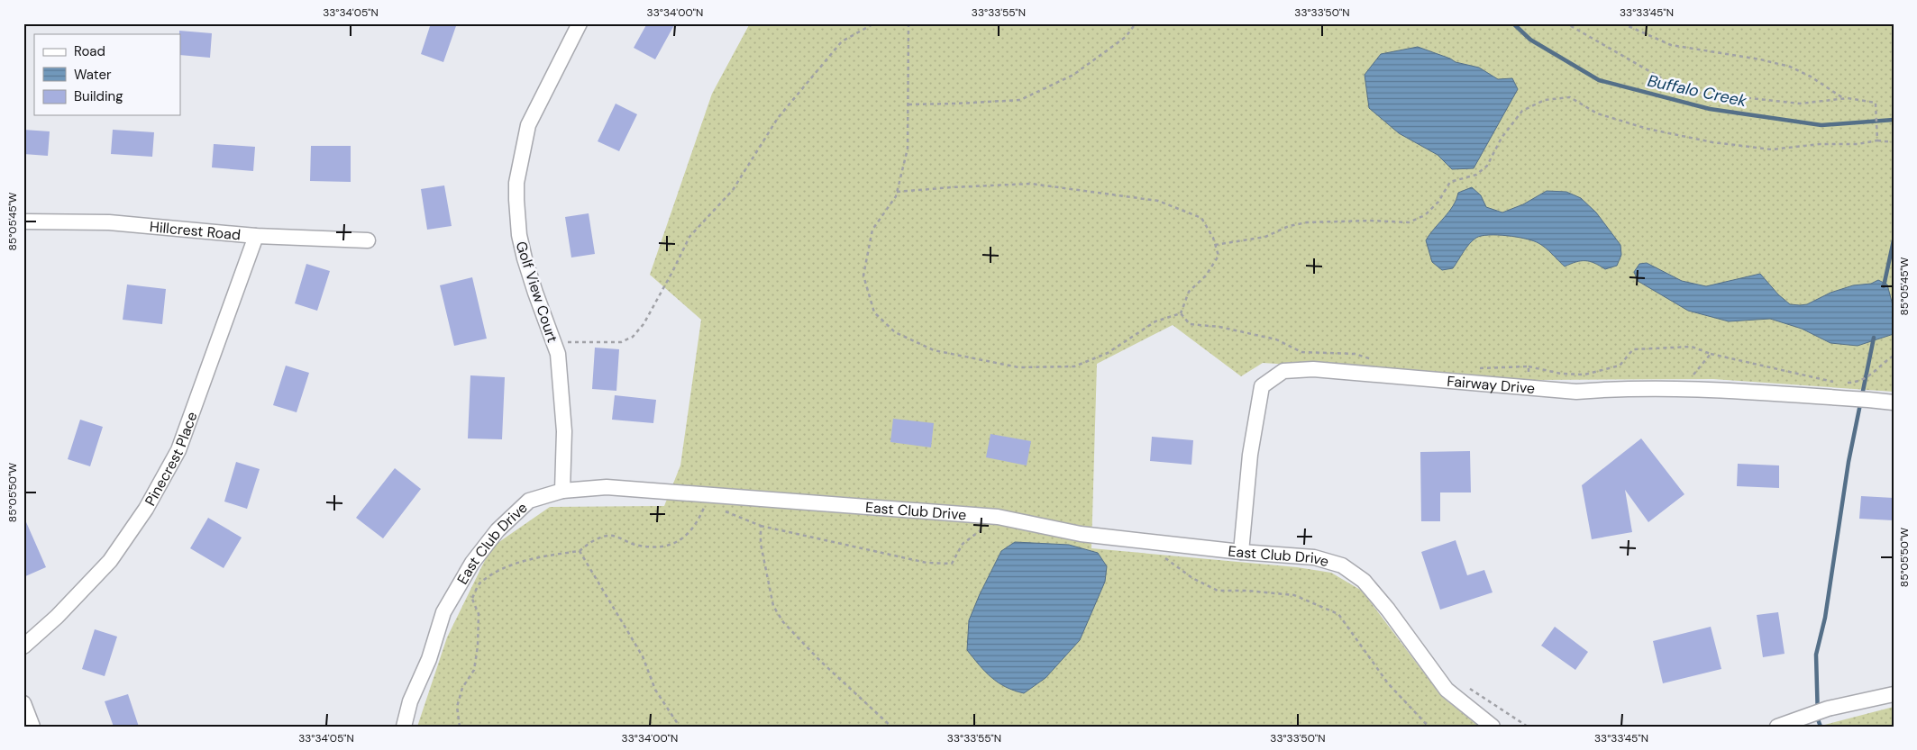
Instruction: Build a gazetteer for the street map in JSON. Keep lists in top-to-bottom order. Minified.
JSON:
{"streets":{"street":["Hillcrest Road","Golf View Court","Fairway Drive","Pinecrest Place","East Club Drive"]},"crossings":[["Hillcrest Road","Pinecrest Place"],["Golf View Court","East Club Drive"],["Fairway Drive","East Club Drive"]],"water":["Buffalo Creek"],"legend":["Road","Water","Building"],"coordinates":["33°34'05\"N","33°34'00\"N","33°33'55\"N","33°33'50\"N","33°33'45\"N","85°05'45\"W","85°05'50\"W"]}
